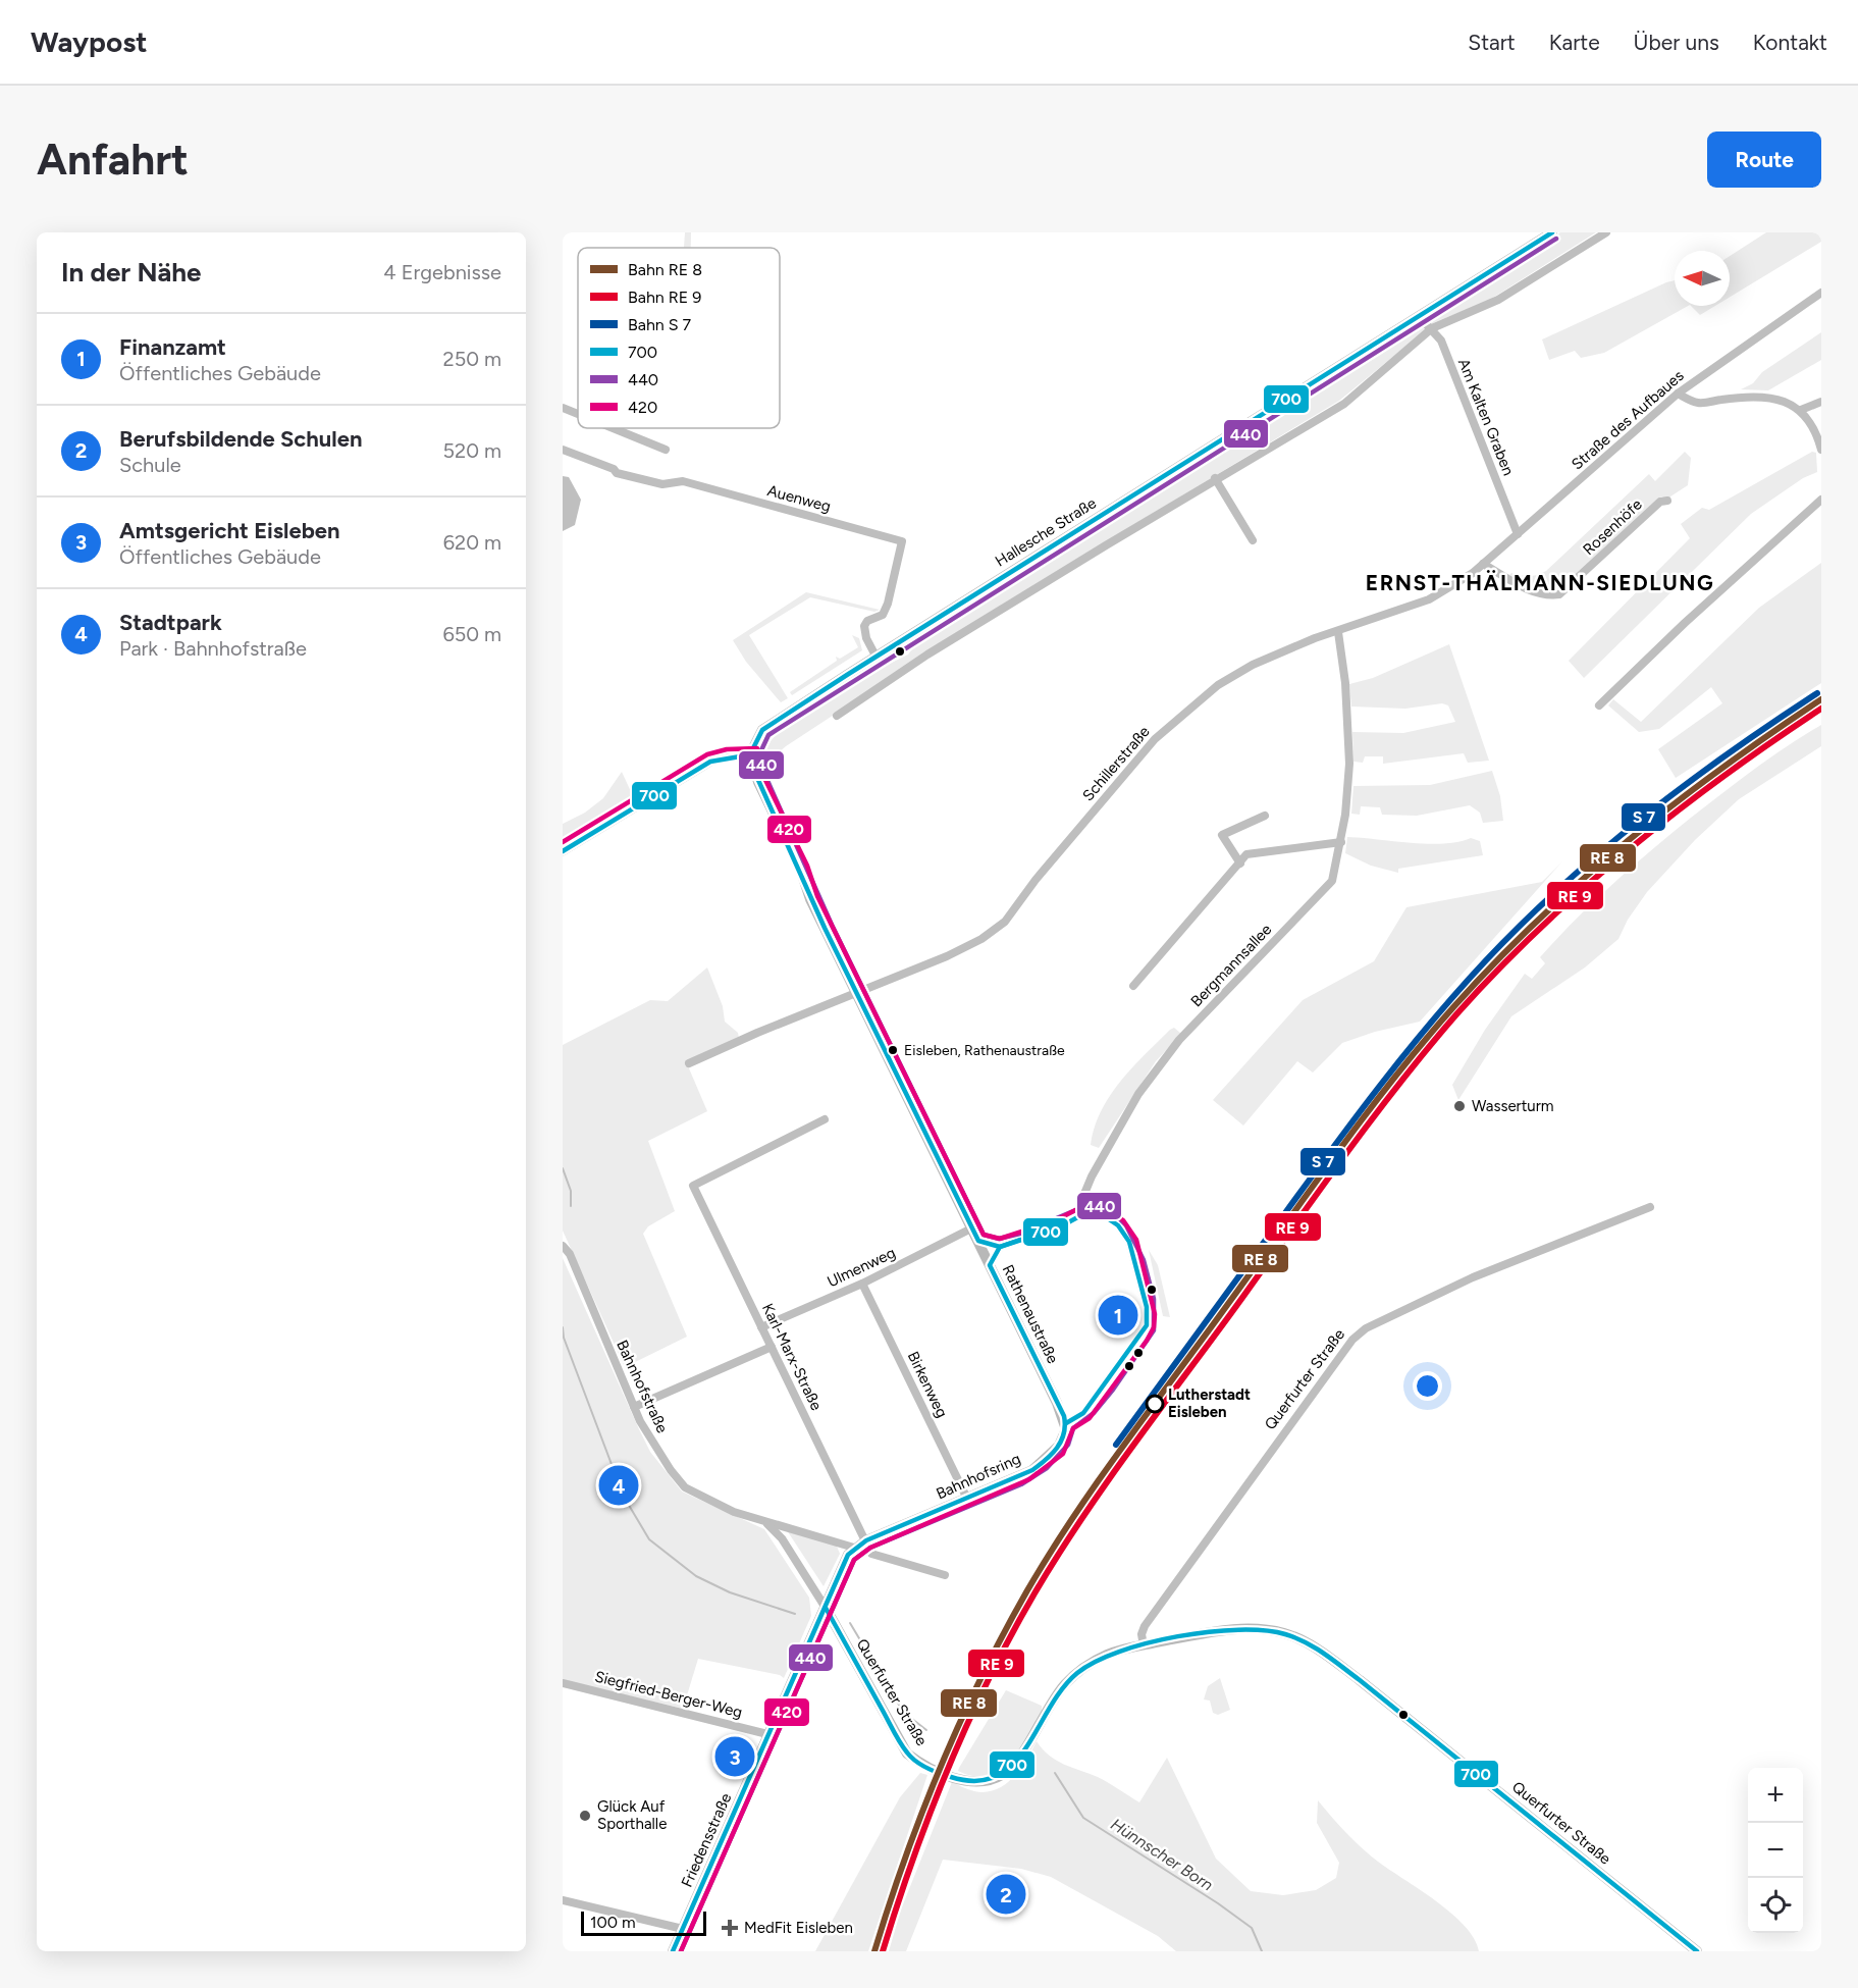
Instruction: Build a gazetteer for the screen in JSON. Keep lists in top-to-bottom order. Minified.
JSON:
{"streets":{"main road":["Hallesche Straße","Rathenaustraße","Querfurter Straße","Bahnhofsring","Friedensstraße"],"street":["Am Kalten Graben","Straße des Aufbaues","Auenweg","Rosenhöfe","Schillerstraße","Bergmannsallee","Ulmenweg","Karl-Marx-Straße","Birkenweg","Bahnhofstraße","Siegfried-Berger-Weg"]},"crossings":[["Am Kalten Graben","Straße des Aufbaues"],["Am Kalten Graben","Hallesche Straße"],["Straße des Aufbaues","Rosenhöfe"],["Straße des Aufbaues","Schillerstraße"],["Auenweg","Hallesche Straße"],["Hallesche Straße","Rathenaustraße"],["Schillerstraße","Bergmannsallee"],["Schillerstraße","Rathenaustraße"],["Bergmannsallee","Bahnhofsring"],["Ulmenweg","Rathenaustraße"],["Ulmenweg","Karl-Marx-Straße"],["Ulmenweg","Birkenweg"],["Rathenaustraße","Bahnhofsring"],["Karl-Marx-Straße","Bahnhofsring"],["Querfurter Straße","Friedensstraße"],["Birkenweg","Bahnhofsring"],["Bahnhofstraße","Bahnhofsring"],["Siegfried-Berger-Weg","Friedensstraße"]],"districts":["ERNST-THÄLMANN-SIEDLUNG"],"water":["Hünnscher Born"],"places":{"other":["Eisleben, Rathenaustraße","Wasserturm","Lutherstadt Eisleben","Glück Auf Sporthalle"],"health":["MedFit Eisleben"]},"lines":["transit line 700","transit line 440","transit line 420"],"legend":["Bahn RE 8","Bahn RE 9","Bahn S 7","700","440","420"],"scale_bar":"100 m","north":"left","page":{"header":"Waypost","nav":["Start","Karte","Über uns","Kontakt"],"buttons":"Route","title":"Anfahrt","heading":["In der Nähe","4 Ergebnisse"],"list":[{"mark":"1","name":"Finanzamt","note":"Öffentliches Gebäude","value":"250 m"},{"mark":"2","name":"Berufsbildende Schulen","note":"Schule","value":"520 m"},{"mark":"3","name":"Amtsgericht Eisleben","note":"Öffentliches Gebäude","value":"620 m"},{"mark":"4","name":"Stadtpark","note":"Park · Bahnhofstraße","value":"650 m"}],"pins":["1","4","3","2"],"map_buttons":["+","−"],"scale":"100 m"}}
